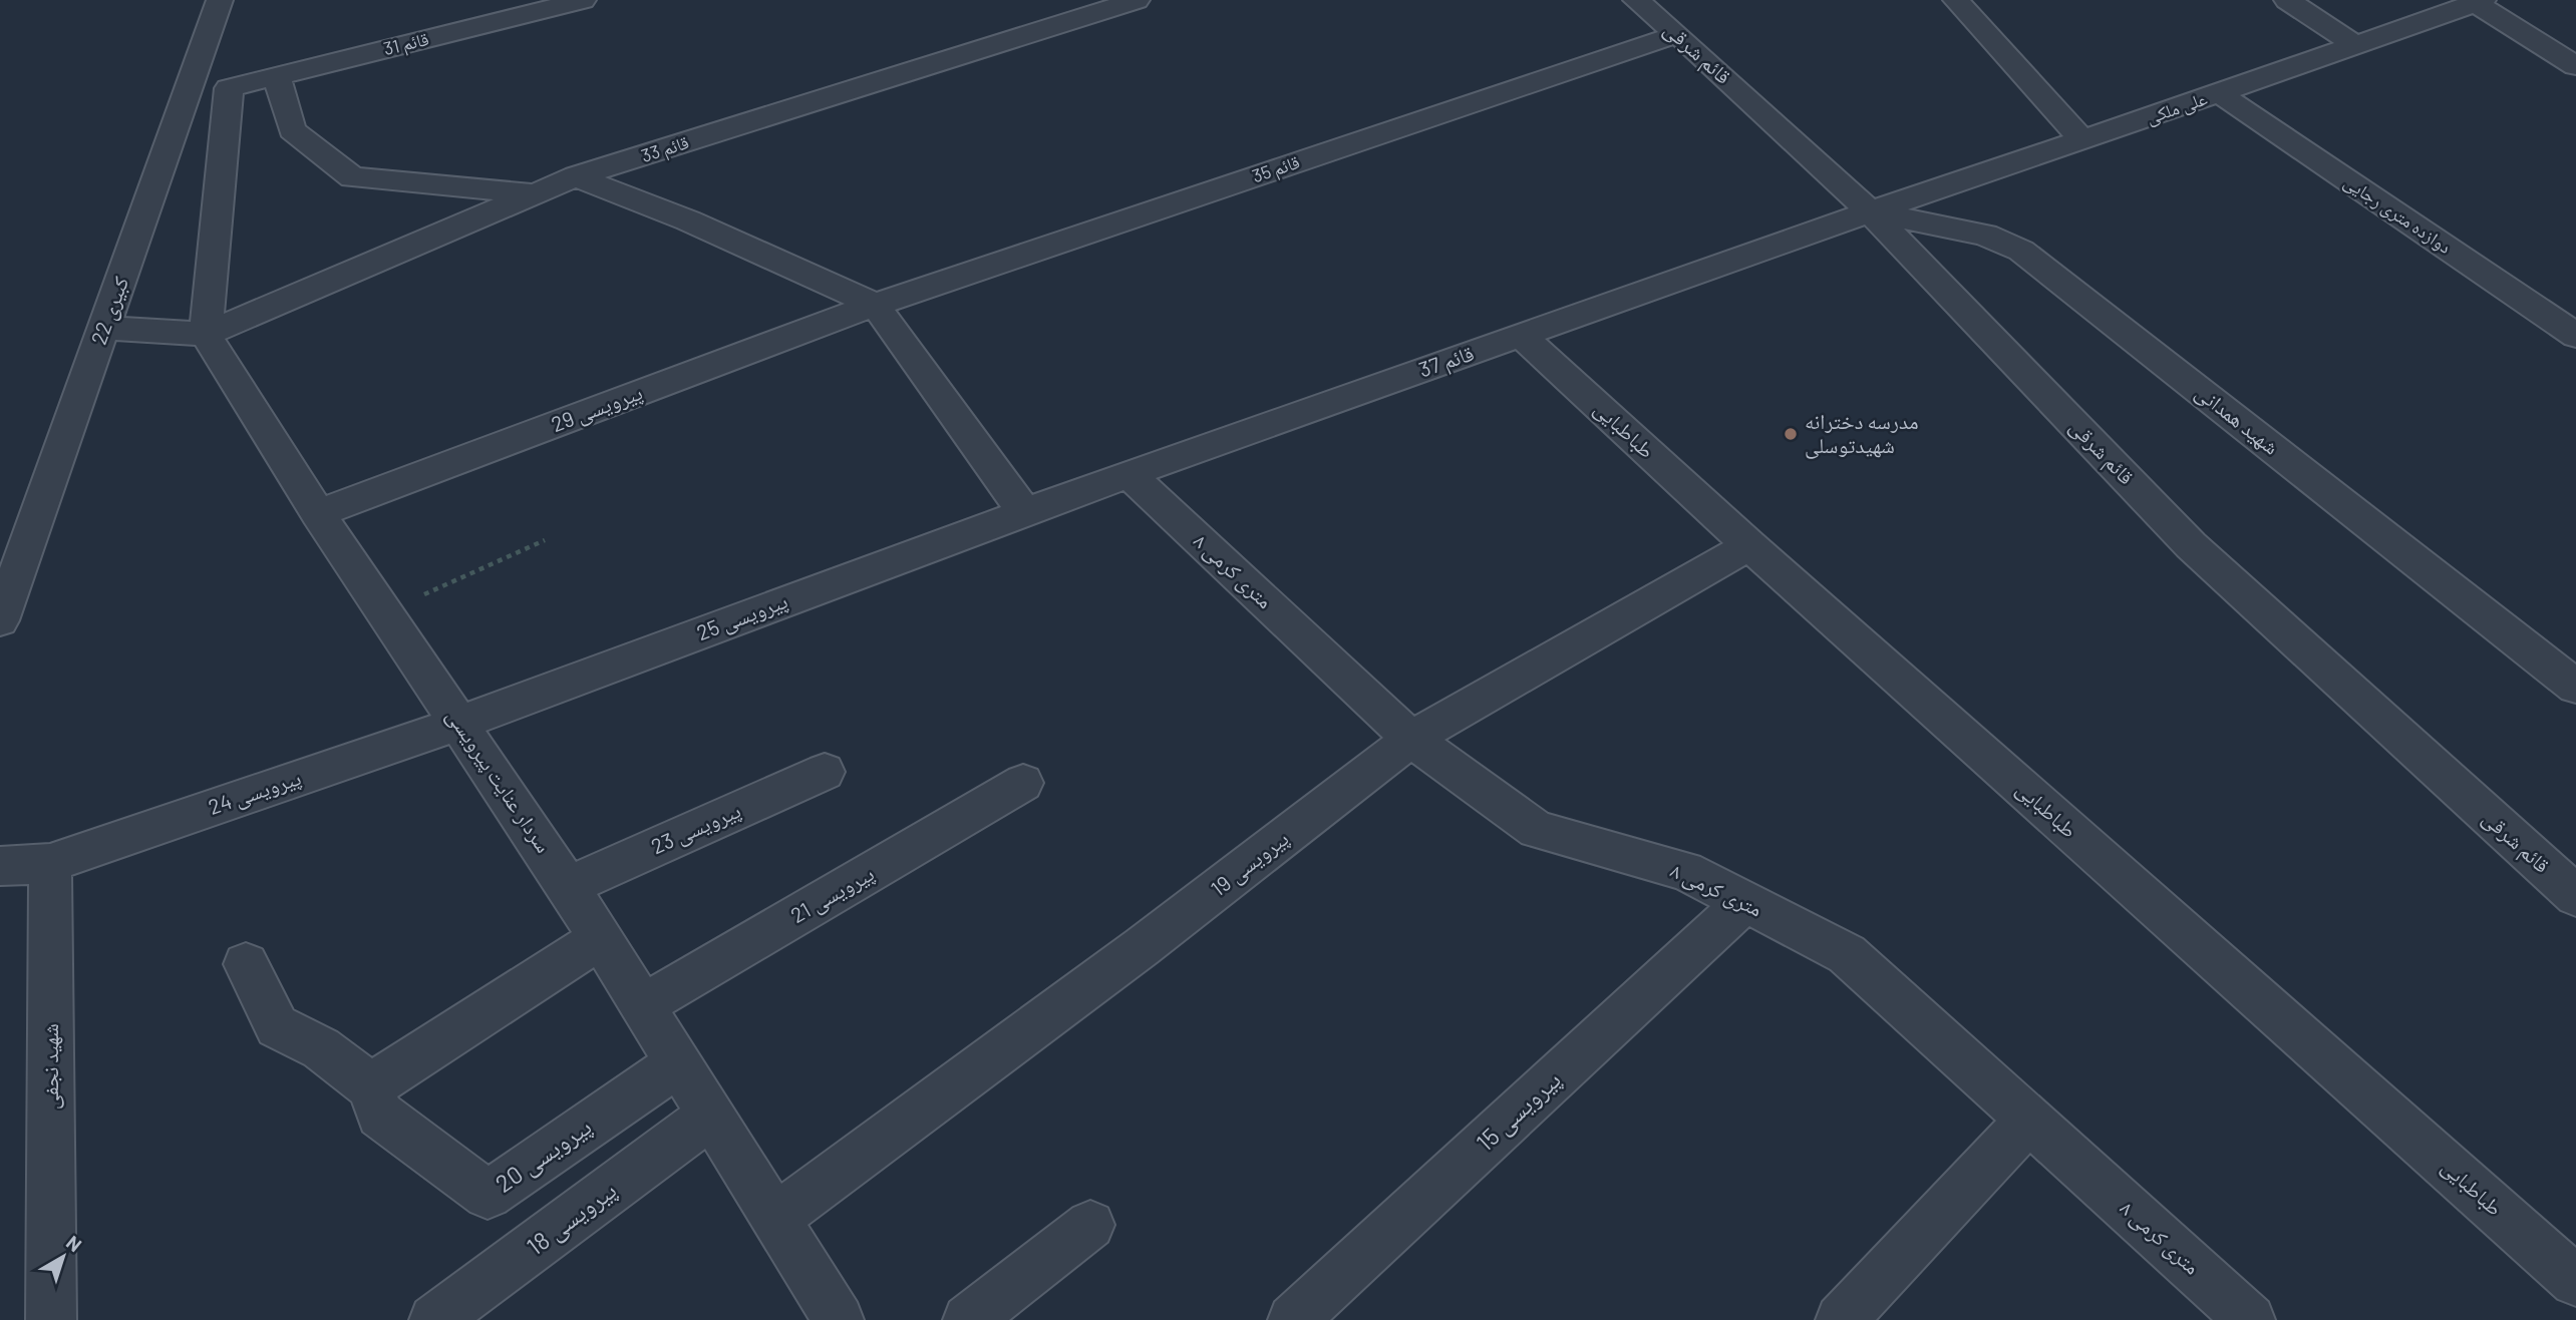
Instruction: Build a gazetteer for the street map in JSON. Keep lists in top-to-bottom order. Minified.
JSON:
{"streets":{"street":["قائم 31","قائم شرقی","علی ملکی","قائم 33","قائم 35","دوازده متری رجایی","کبیری 22","قائم 37","پیرویسی 29","شهید همدانی","طباطبایی","۸ متری کرمی","پیرویسی 25","سردار عنایت پیرویسی","پیرویسی 24","پیرویسی 23","پیرویسی 19","پیرویسی 21","شهید نجفی","پیرویسی 15","پیرویسی 20","پیرویسی 18"]},"crossings":[["قائم 31","قائم 33"],["قائم 31","سردار عنایت پیرویسی"],["قائم شرقی","علی ملکی"],["قائم شرقی","قائم 35"],["قائم شرقی","قائم 37"],["قائم شرقی","شهید همدانی"],["علی ملکی","دوازده متری رجایی"],["علی ملکی","قائم 37"],["علی ملکی","شهید همدانی"],["قائم 33","سردار عنایت پیرویسی"],["قائم 35","پیرویسی 29"],["قائم 37","شهید همدانی"],["قائم 37","طباطبایی"],["قائم 37","۸ متری کرمی"],["قائم 37","پیرویسی 25"],["پیرویسی 29","سردار عنایت پیرویسی"],["طباطبایی","پیرویسی 19"],["۸ متری کرمی","پیرویسی 19"],["۸ متری کرمی","پیرویسی 15"],["پیرویسی 25","سردار عنایت پیرویسی"],["پیرویسی 25","پیرویسی 24"],["سردار عنایت پیرویسی","پیرویسی 24"],["سردار عنایت پیرویسی","پیرویسی 23"],["سردار عنایت پیرویسی","پیرویسی 19"],["سردار عنایت پیرویسی","پیرویسی 21"],["سردار عنایت پیرویسی","پیرویسی 20"],["سردار عنایت پیرویسی","پیرویسی 18"],["پیرویسی 24","شهید نجفی"]],"places":["مدرسه دخترانه شهیدتوسلی"],"north":"top right"}
